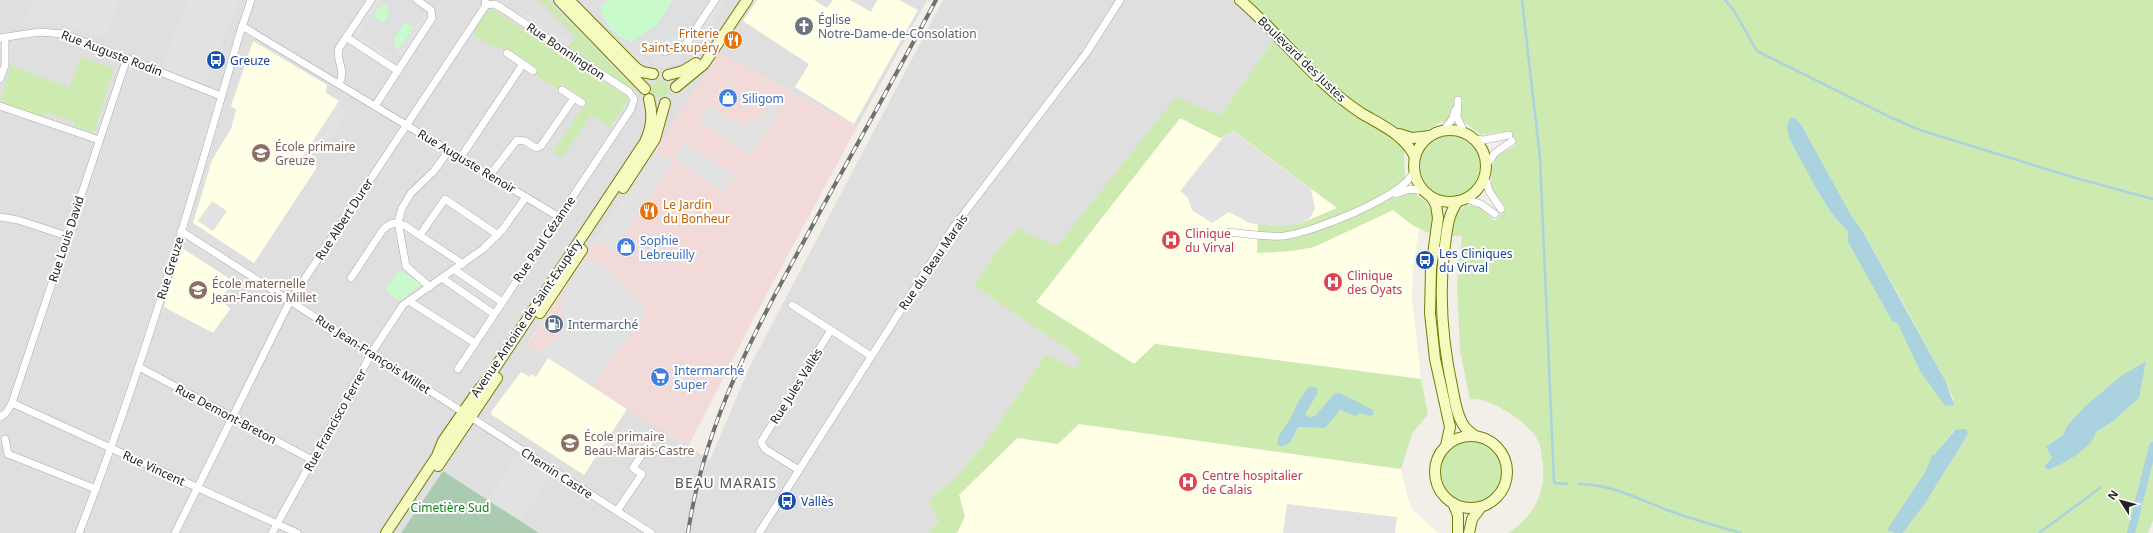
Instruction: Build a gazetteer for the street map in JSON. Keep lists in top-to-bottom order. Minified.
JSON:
{"streets":{"street":["Rue Bonnington","Rue Auguste Rodin","Boulevard des Justes","Rue Auguste Renoir","Rue Albert Durer","Rue Louis David","Rue Paul Cézanne","Rue du Beau Marais","Rue Greuze","Avenue Antoine de Saint-Exupéry","Rue Jean-François Millet","Rue Jules Vallès","Rue Demont-Breton","Rue Francisco Ferrer","Rue Vincent","Chemin Castre"]},"crossings":[["Rue Bonnington","Rue Albert Durer"],["Rue Bonnington","Rue Paul Cézanne"],["Rue Auguste Rodin","Rue Louis David"],["Rue Auguste Rodin","Rue Greuze"],["Rue Auguste Renoir","Rue Albert Durer"],["Rue Auguste Renoir","Rue Paul Cézanne"],["Rue Auguste Renoir","Rue Greuze"],["Rue Auguste Renoir","Rue Francisco Ferrer"],["Rue Albert Durer","Rue Jean-François Millet"],["Rue Albert Durer","Rue Demont-Breton"],["Rue Albert Durer","Rue Vincent"],["Rue Louis David","Rue Vincent"],["Rue du Beau Marais","Rue Jules Vallès"],["Rue Greuze","Rue Jean-François Millet"],["Rue Greuze","Rue Demont-Breton"],["Rue Greuze","Rue Vincent"],["Avenue Antoine de Saint-Exupéry","Rue Jean-François Millet"],["Avenue Antoine de Saint-Exupéry","Chemin Castre"],["Rue Jean-François Millet","Rue Francisco Ferrer"],["Rue Jean-François Millet","Chemin Castre"],["Rue Demont-Breton","Rue Francisco Ferrer"],["Rue Francisco Ferrer","Rue Vincent"]],"districts":["BEAU MARAIS"],"parks":["Cimetière Sud"],"places":{"church":["Église Notre-Dame-de-Consolation"],"restaurant":["Friterie Saint-Exupéry","Le Jardin du Bonheur"],"bus stop":["Greuze","Les Cliniques du Virval","Vallès"],"shop":["Siligom","Sophie Lebreuilly"],"school or university":["École primaire Greuze","École maternelle Jean-Fancois Millet","École primaire Beau-Marais-Castre"],"hospital":["Clinique du Virval","Clinique des Oyats","Centre hospitalier de Calais"],"fuel station":["Intermarché"],"supermarket":["Intermarché Super"]},"north":"top left"}
